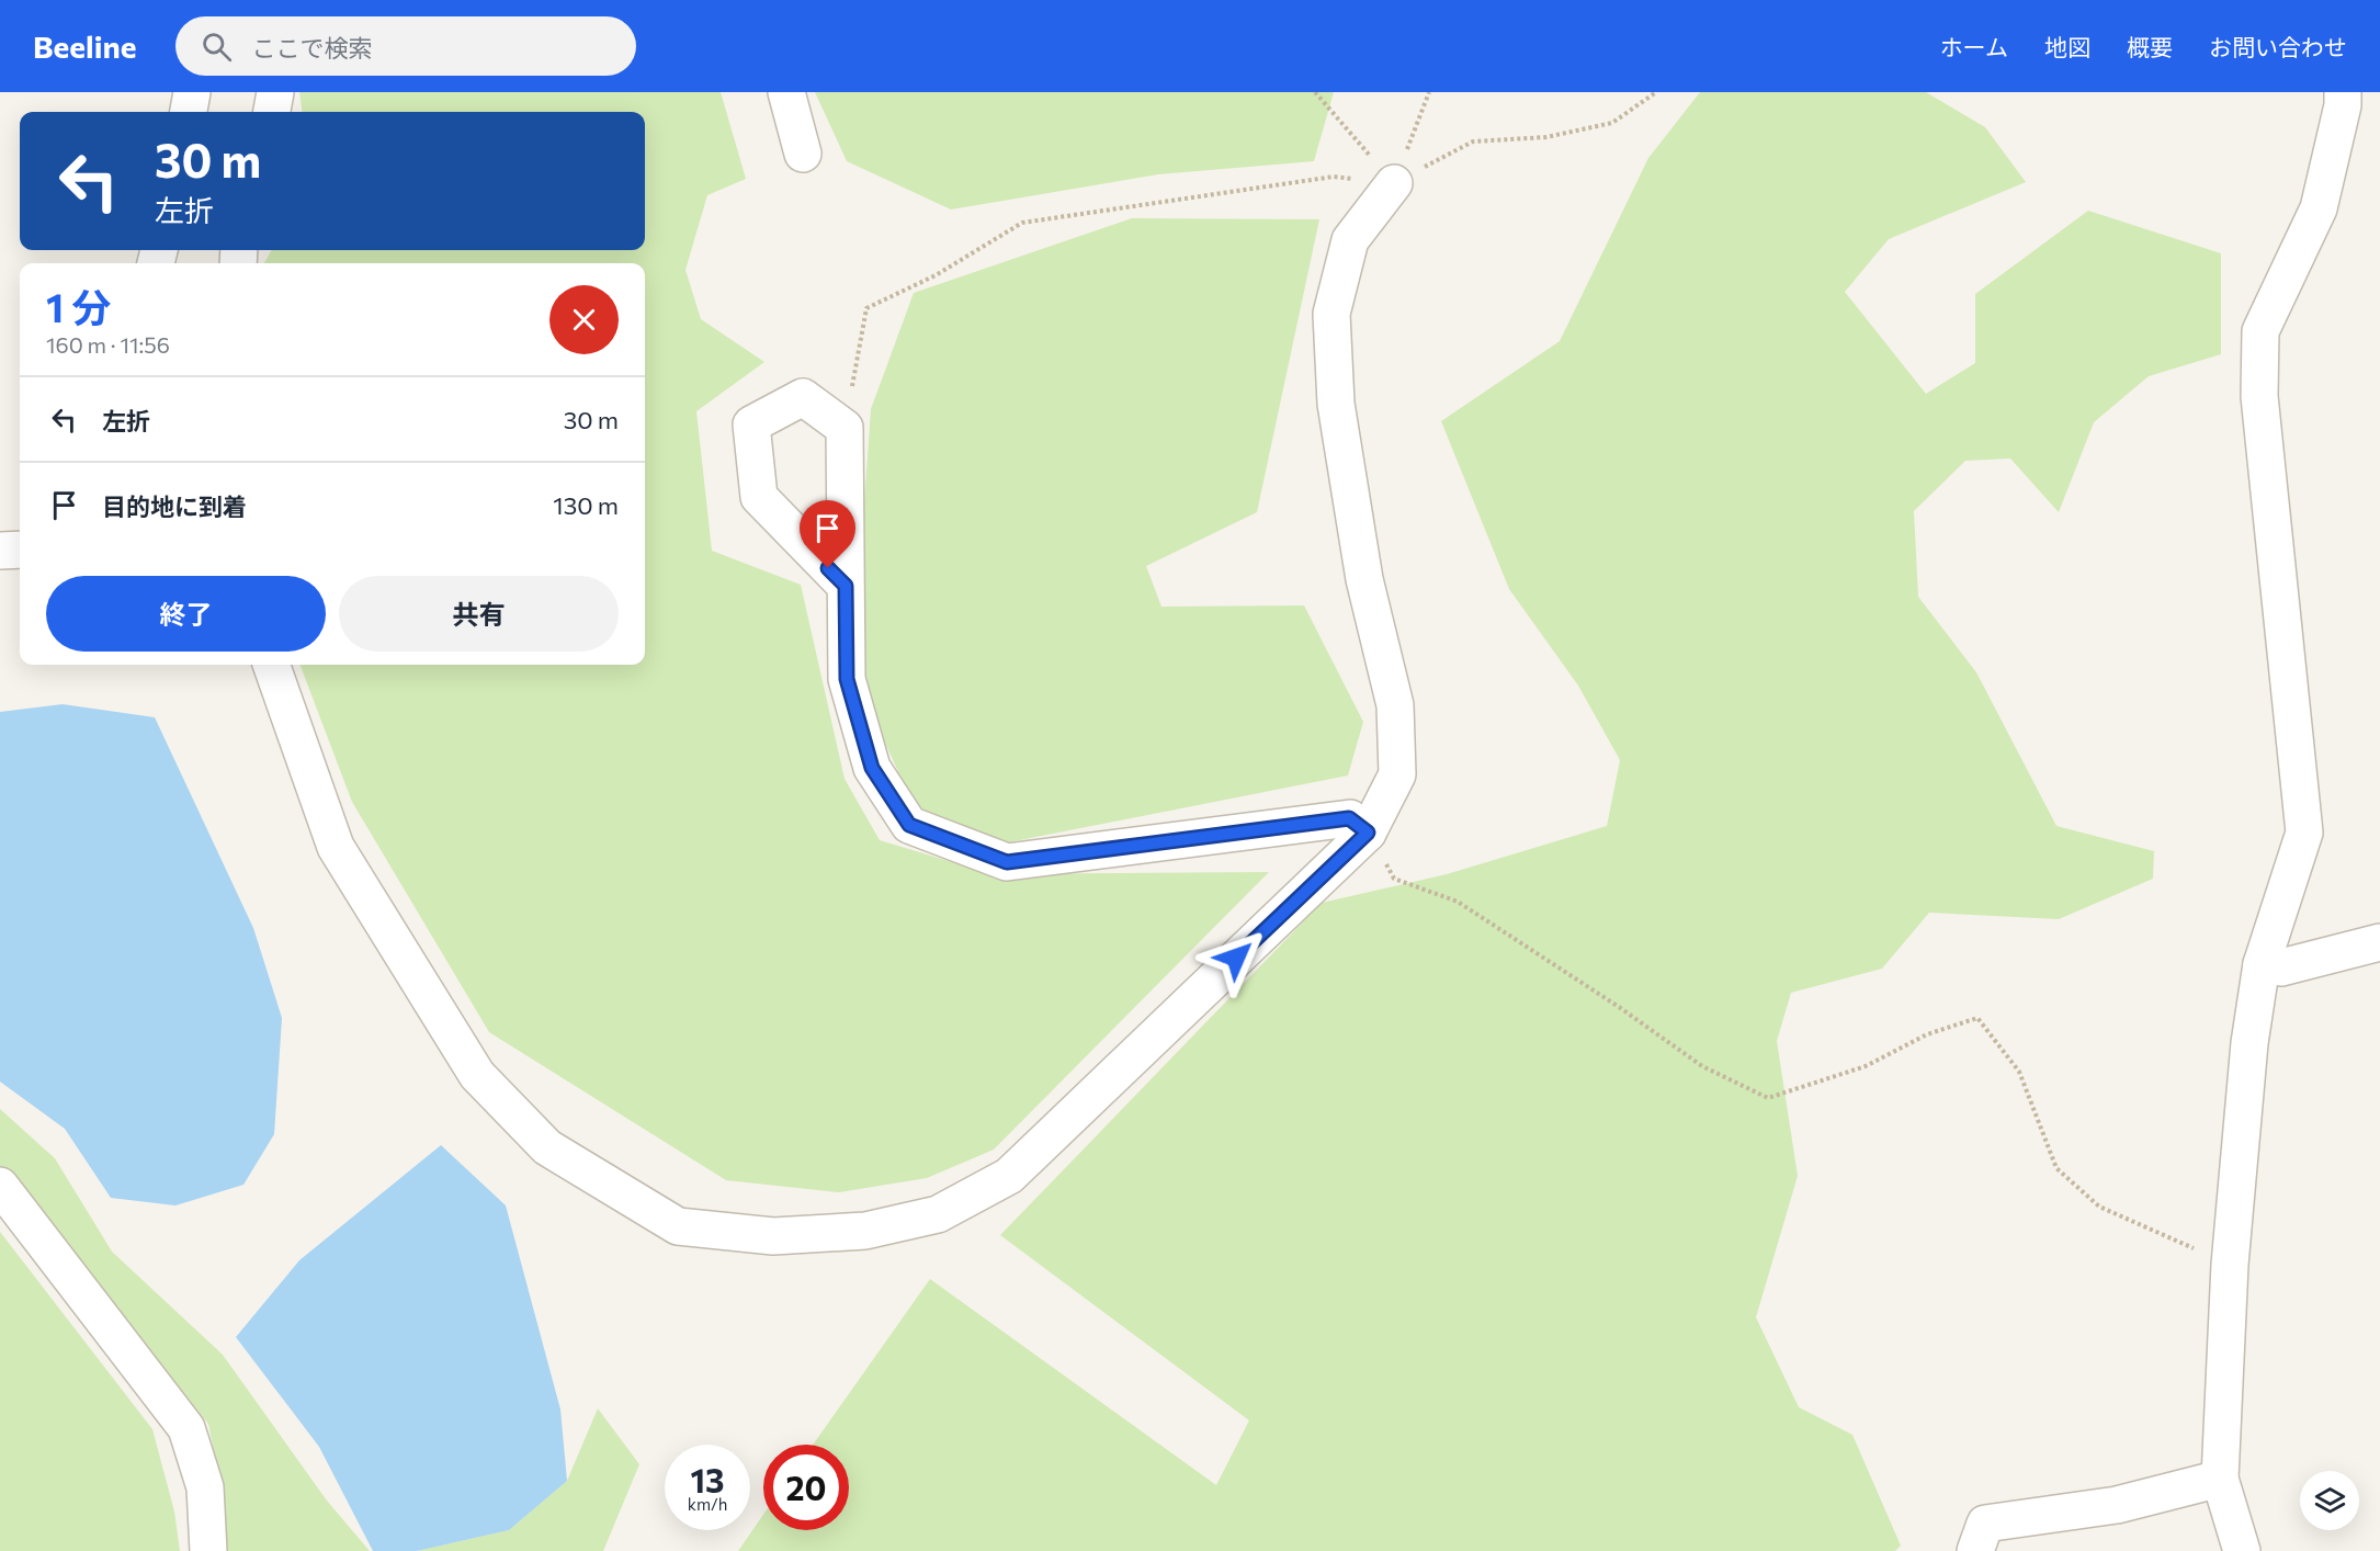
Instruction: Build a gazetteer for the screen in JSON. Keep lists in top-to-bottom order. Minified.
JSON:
{"page":{"header":"Beeline","search":"ここで検索","nav":["ホーム","地図","概要","お問い合わせ"],"turn":["30 m","左折"],"heading":["1 分","160 m · 11:56"],"list":[{"name":"左折","value":"30 m"},{"name":"目的地に到着","value":"130 m"}],"buttons":["終了","共有"],"speed":"13 km/h","limit":"20"}}
